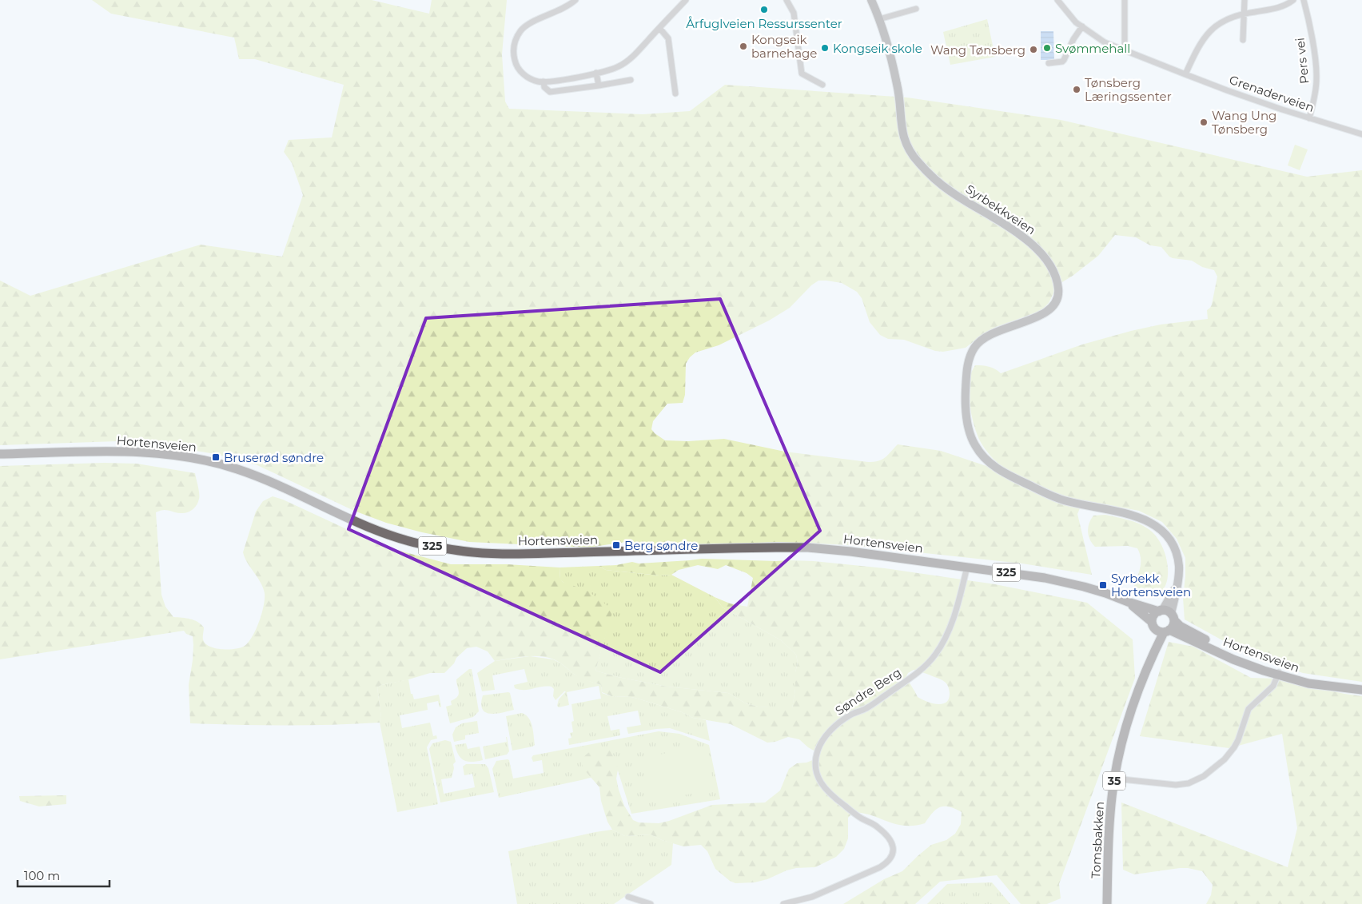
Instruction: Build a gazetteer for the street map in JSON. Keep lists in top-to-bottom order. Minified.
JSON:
{"streets":{"main road":["Syrbekkveien","Hortensveien","325","35","Tomsbakken"],"street":["Pers vei","Grenaderveien","Søndre Berg"]},"crossings":[["Pers vei","Grenaderveien"],["Syrbekkveien","Hortensveien"],["Hortensveien","Søndre Berg"],["Hortensveien","Tomsbakken"]],"places":{"other":["Årfuglveien Ressurssenter","Kongseik barnehage","Kongseik skole","Svømmehall","Wang Tønsberg","Tønsberg Læringssenter","Wang Ung Tønsberg"],"transit":["Bruserød søndre","Berg søndre","Syrbekk Hortensveien"]},"scale_bar":"100 m"}
